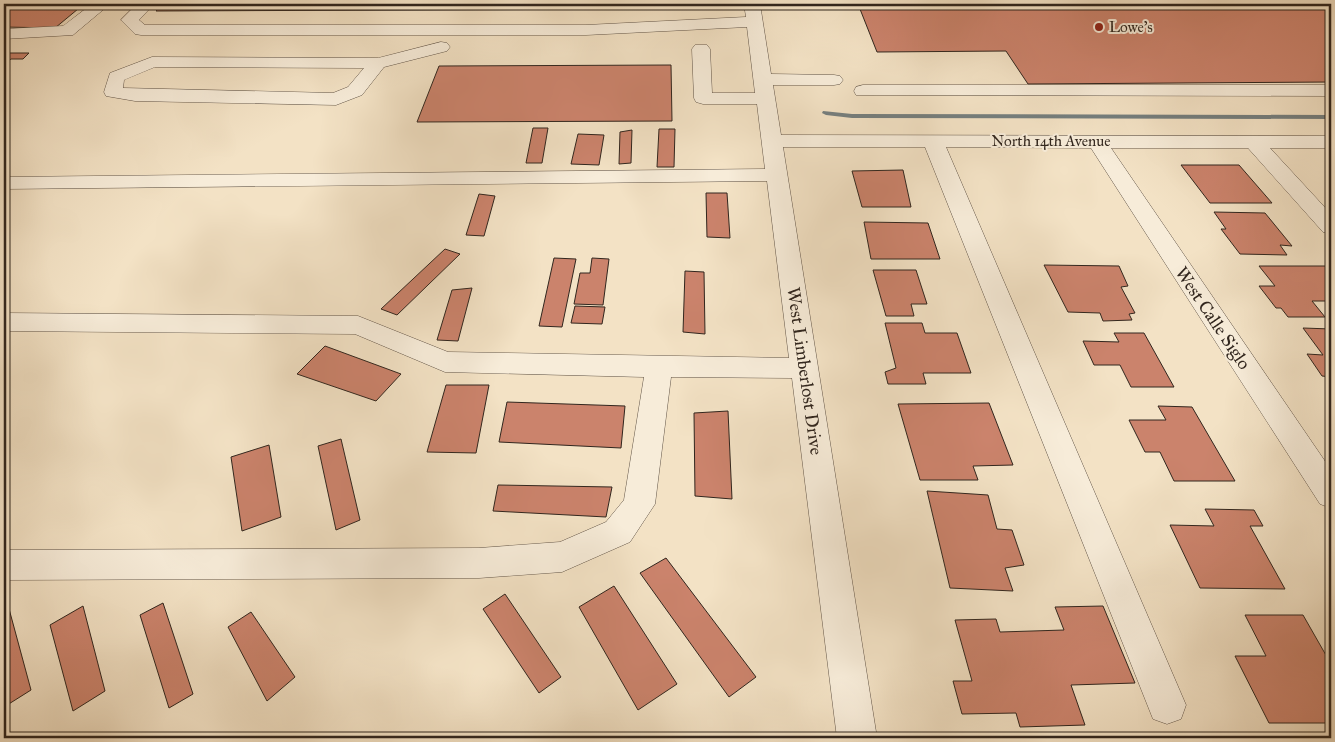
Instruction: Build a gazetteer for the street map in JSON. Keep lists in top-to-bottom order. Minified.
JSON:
{"streets":{"street":["North 14th Avenue","West Calle Siglo","West Limberlost Drive"]},"crossings":[["North 14th Avenue","West Calle Siglo"],["North 14th Avenue","West Limberlost Drive"]],"places":["Lowe's"]}
